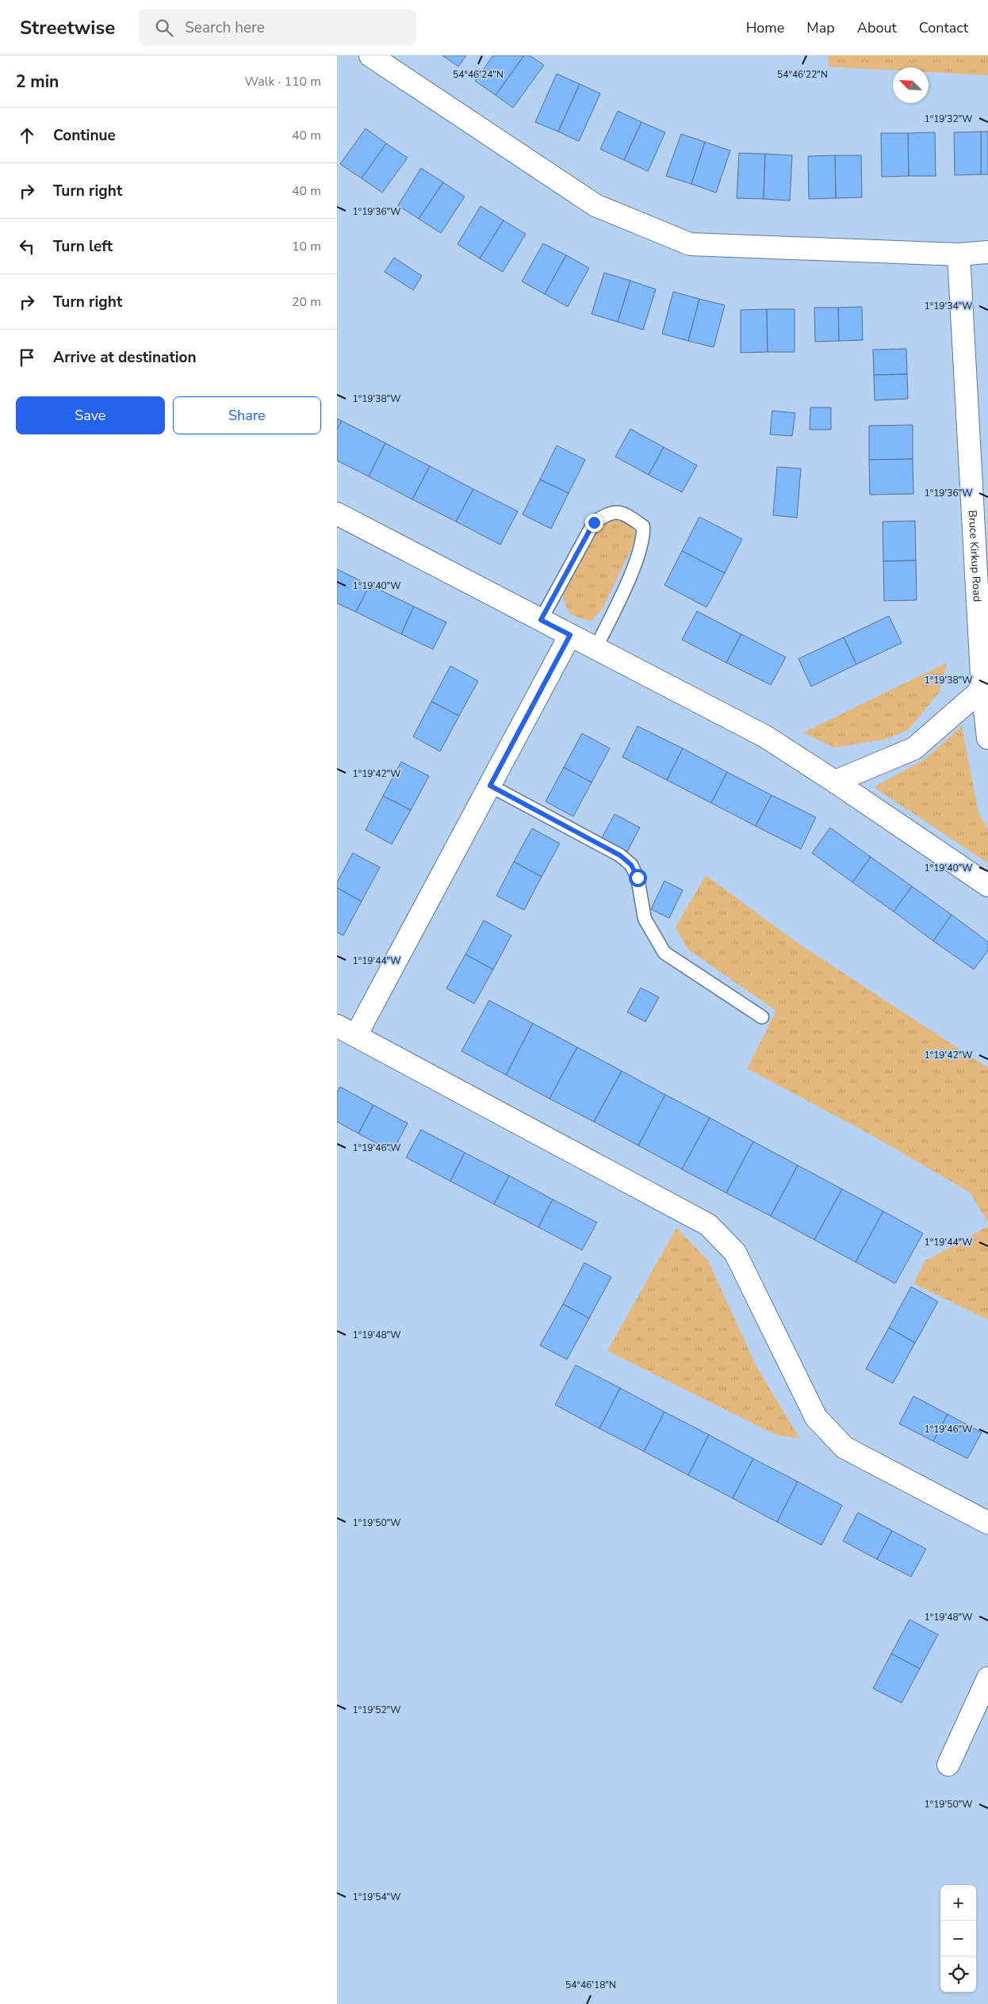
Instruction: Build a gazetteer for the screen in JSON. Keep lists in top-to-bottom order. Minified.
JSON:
{"streets":{"street":["Bruce Kirkup Road"]},"north":"top left","page":{"header":"Streetwise","search":"Search here","nav":["Home","Map","About","Contact"],"heading":["2 min","Walk · 110 m"],"list":[["Continue","40 m"],["Turn right","40 m"],["Turn left","10 m"],["Turn right","20 m"],"Arrive at destination"],"buttons":["Save","Share"],"map_buttons":["+","−"]},"coordinates":["54°46'24\"N","54°46'22\"N","1°19'32\"W","1°19'36\"W","1°19'34\"W","1°19'38\"W","1°19'40\"W","1°19'42\"W","1°19'44\"W","1°19'46\"W","1°19'48\"W","1°19'50\"W","1°19'52\"W","1°19'54\"W","54°46'18\"N"]}
